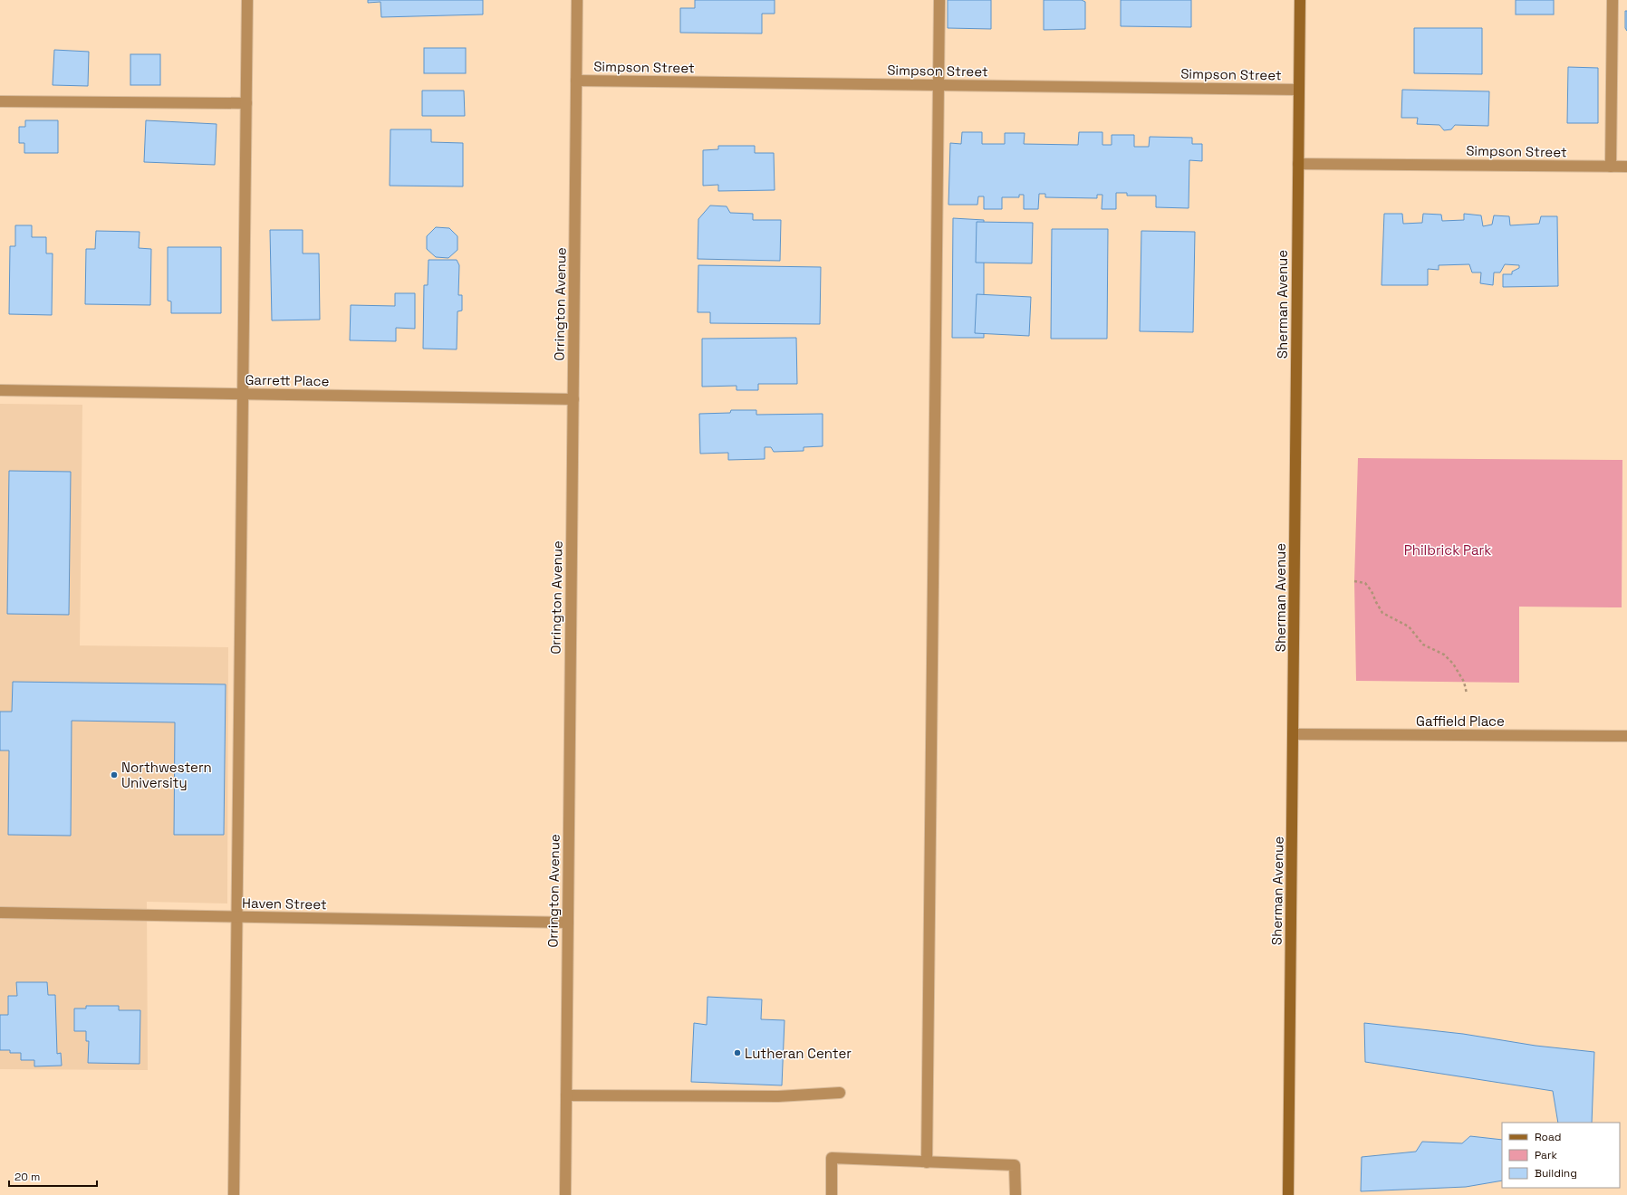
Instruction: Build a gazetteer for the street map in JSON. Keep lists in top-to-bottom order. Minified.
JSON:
{"streets":{"street":["Simpson Street","Orrington Avenue","Sherman Avenue","Garrett Place","Gaffield Place","Haven Street"]},"crossings":[["Simpson Street","Orrington Avenue"],["Simpson Street","Sherman Avenue"],["Orrington Avenue","Garrett Place"],["Orrington Avenue","Haven Street"],["Sherman Avenue","Gaffield Place"]],"parks":["Philbrick Park"],"places":["Northwestern University","Lutheran Center"],"legend":["Road","Park","Building"],"scale_bar":"20 m"}
